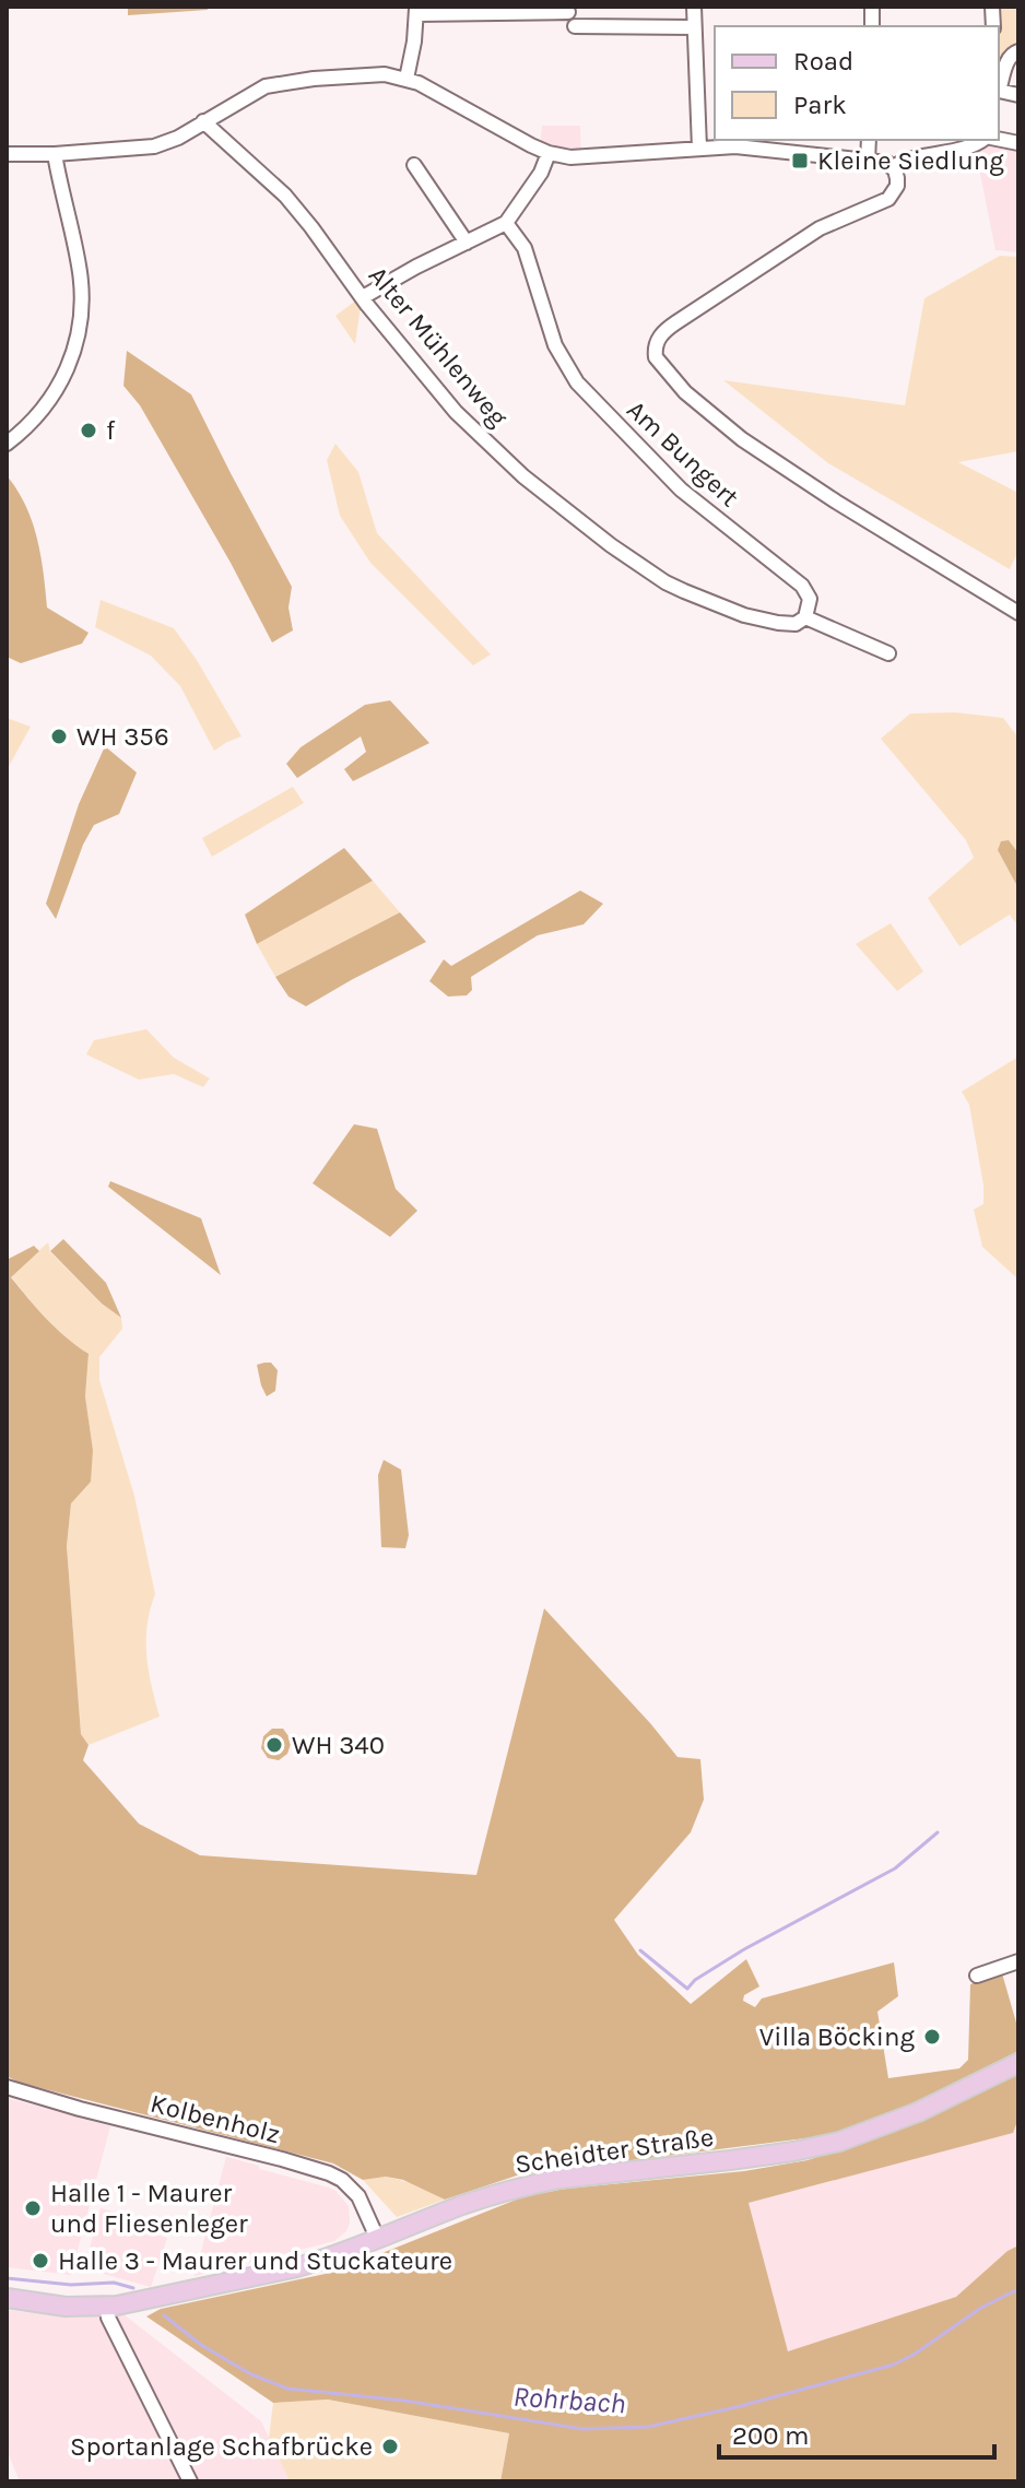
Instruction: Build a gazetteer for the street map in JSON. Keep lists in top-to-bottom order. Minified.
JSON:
{"streets":{"main road":["Scheidter Straße"],"street":["Alter Mühlenweg","Am Bungert","Kolbenholz"]},"crossings":[["Alter Mühlenweg","Am Bungert"],["Kolbenholz","Scheidter Straße"]],"water":["Rohrbach"],"places":{"transit":["Kleine Siedlung"],"other":["f","WH 356","WH 340","Villa Böcking","Halle 1 - Maurer und Fliesenleger","Halle 3 - Maurer und Stuckateure","Sportanlage Schafbrücke"]},"legend":["Road","Park"],"scale_bar":"200 m"}
